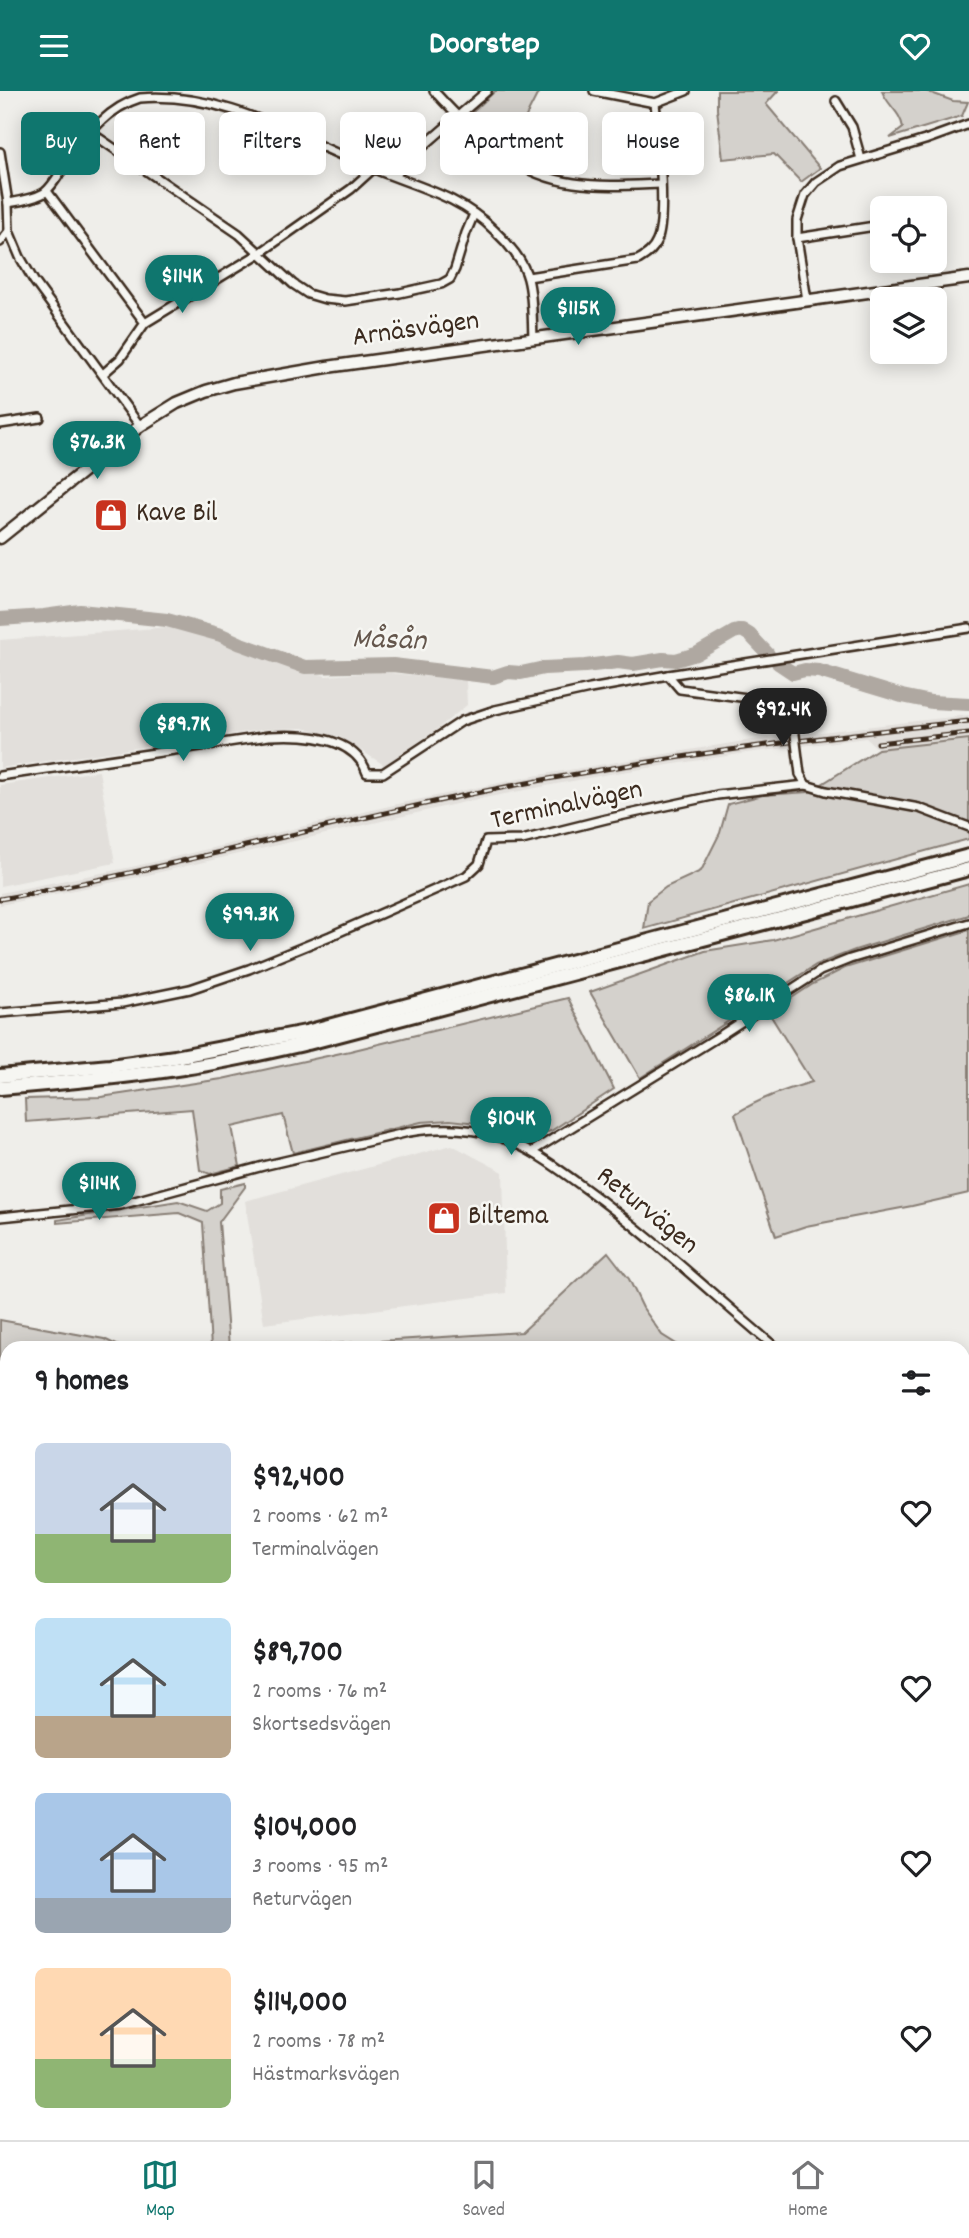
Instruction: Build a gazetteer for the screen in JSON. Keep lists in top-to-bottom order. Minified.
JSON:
{"streets":{"street":["Arnäsvägen","Terminalvägen","Returvägen"]},"water":["Måsån"],"places":{"shop":["Kave Bil","Biltema"]},"page":{"header":"Doorstep","chip":["Buy","Rent","Filters","New","Apartment","House"],"price":["$114K","$115K","$76.3K","$92.4K","$89.7K","$99.3K","$86.1K","$104K","$114K"],"heading":"9 homes","list":[{"name":"$92,400","note":"2 rooms · 62 m² · Terminalvägen"},{"name":"$89,700","note":"2 rooms · 76 m² · Skortsedsvägen"},{"name":"$104,000","note":"3 rooms · 95 m² · Returvägen"},{"name":"$114,000","note":"2 rooms · 78 m² · Hästmarksvägen"}],"tabs":["Map","Saved","Home"]}}
